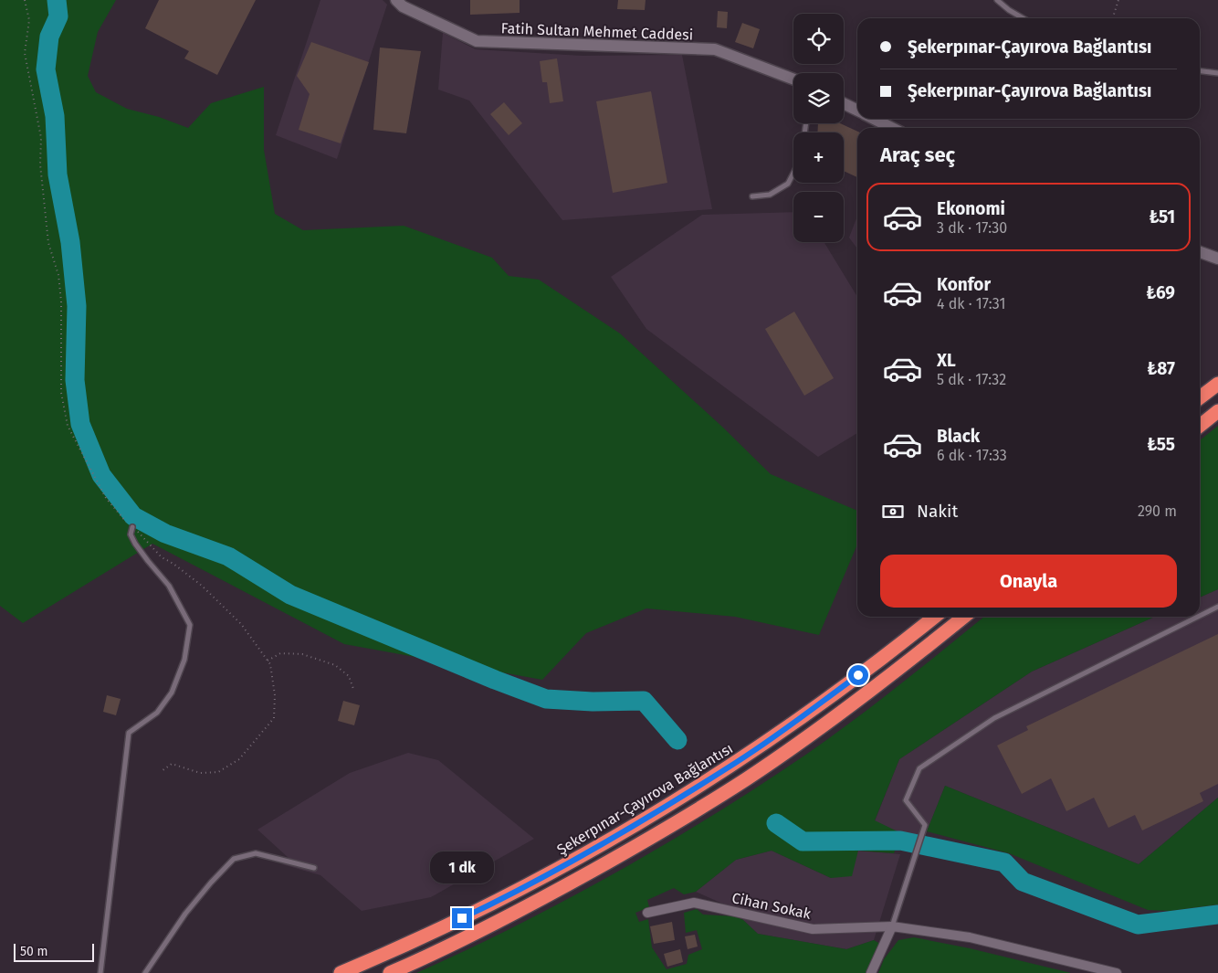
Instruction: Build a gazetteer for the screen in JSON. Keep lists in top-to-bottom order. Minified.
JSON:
{"streets":{"highway":["Şekerpınar-Çayırova Bağlantısı"],"street":["Fatih Sultan Mehmet Caddesi","Cihan Sokak"]},"scale_bar":"50 m","page":{"map_buttons":["+","−"],"banner":["Şekerpınar-Çayırova Bağlantısı","Şekerpınar-Çayırova Bağlantısı"],"heading":"Araç seç","list":[{"name":"Ekonomi","note":"3 dk · 17:30","value":"₺51"},{"name":"Konfor","note":"4 dk · 17:31","value":"₺69"},{"name":"XL","note":"5 dk · 17:32","value":"₺87"},{"name":"Black","note":"6 dk · 17:33","value":"₺55"}],"pay":["Nakit","290 m"],"buttons":"Onayla","bubble":"1 dk","scale":"50 m"}}
